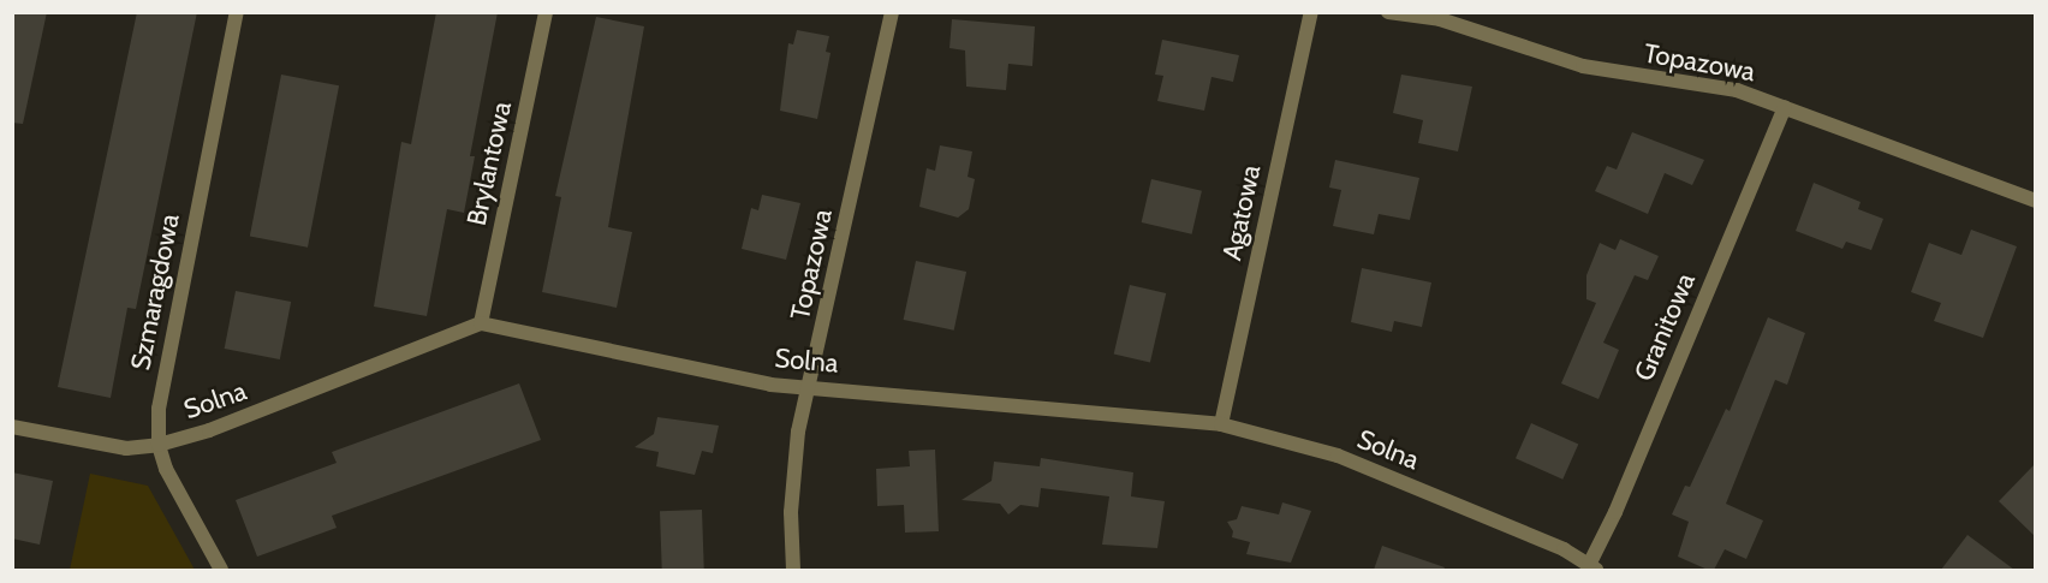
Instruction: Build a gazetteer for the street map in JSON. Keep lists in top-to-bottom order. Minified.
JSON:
{"streets":{"street":["Topazowa","Brylantowa","Agatowa","Szmaragdowa","Granitowa","Solna"]},"crossings":[["Topazowa","Granitowa"],["Topazowa","Solna"],["Brylantowa","Solna"],["Agatowa","Solna"],["Szmaragdowa","Solna"],["Granitowa","Solna"]]}
